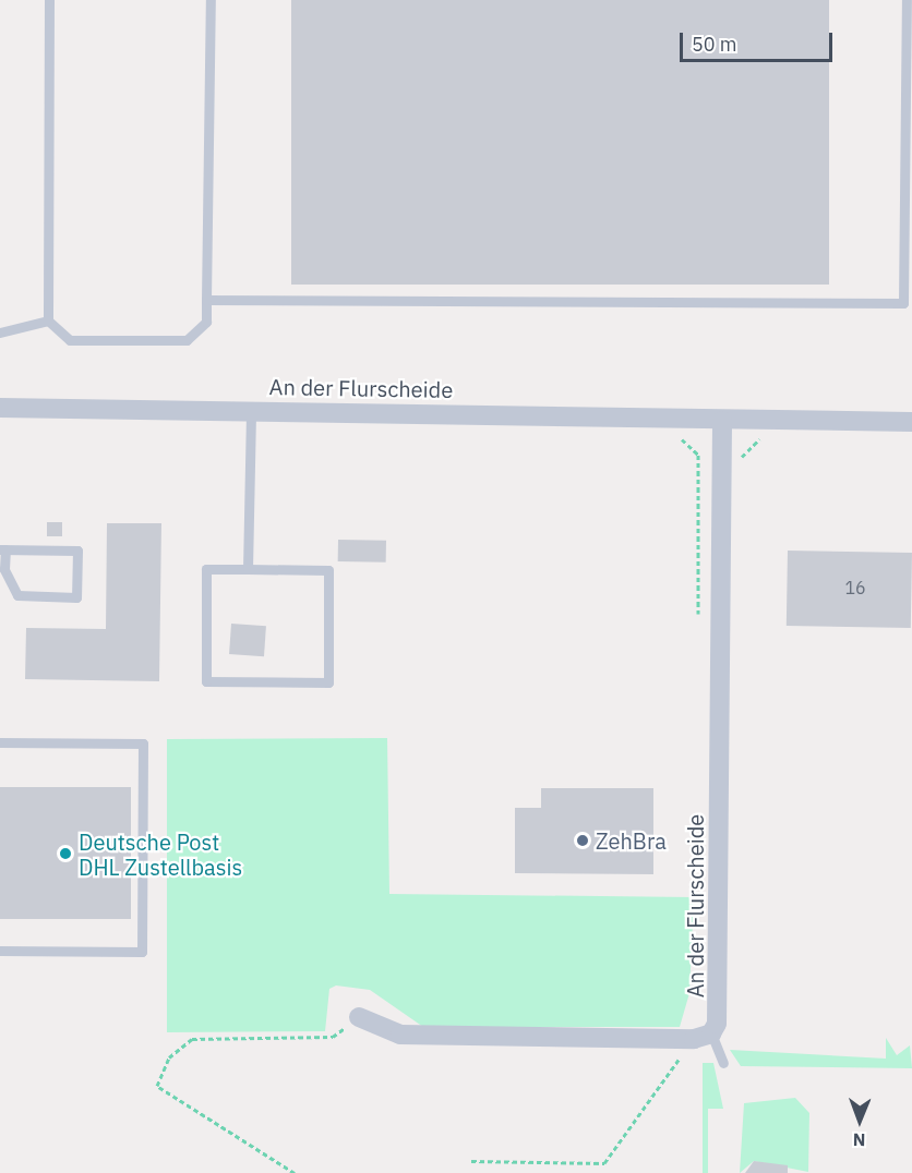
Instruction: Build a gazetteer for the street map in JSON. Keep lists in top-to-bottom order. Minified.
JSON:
{"streets":{"street":["An der Flurscheide"]},"places":["ZehBra","Deutsche Post DHL Zustellbasis"],"house_numbers":["16"],"scale_bar":"50 m","north":"bottom"}
